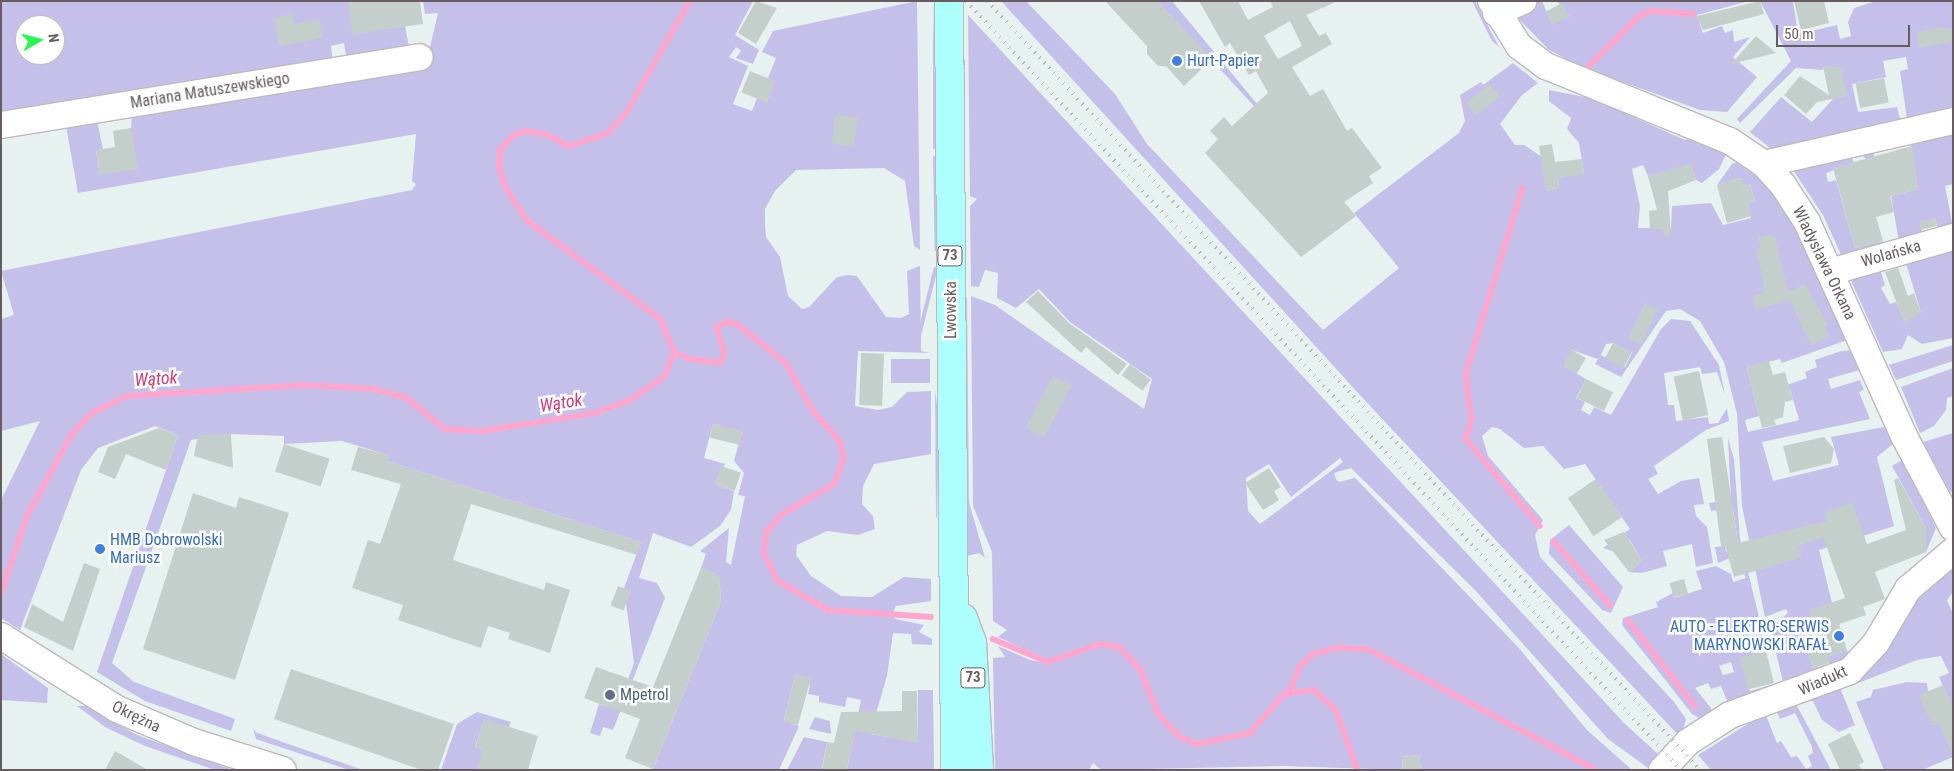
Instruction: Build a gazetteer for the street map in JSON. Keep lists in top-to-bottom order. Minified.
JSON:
{"streets":{"main road":["73","Lwowska"],"street":["Mariana Matuszewskiego","Wolańska","Władysława Orkana","Wiadukt","Okrężna"]},"crossings":[["Wolańska","Władysława Orkana"]],"water":["Wątok"],"places":["Hurt-Papier","HMB Dobrowolski Mariusz","AUTO - ELEKTRO-SERWIS MARYNOWSKI RAFAŁ","Mpetrol"],"scale_bar":"50 m","north":"right"}
